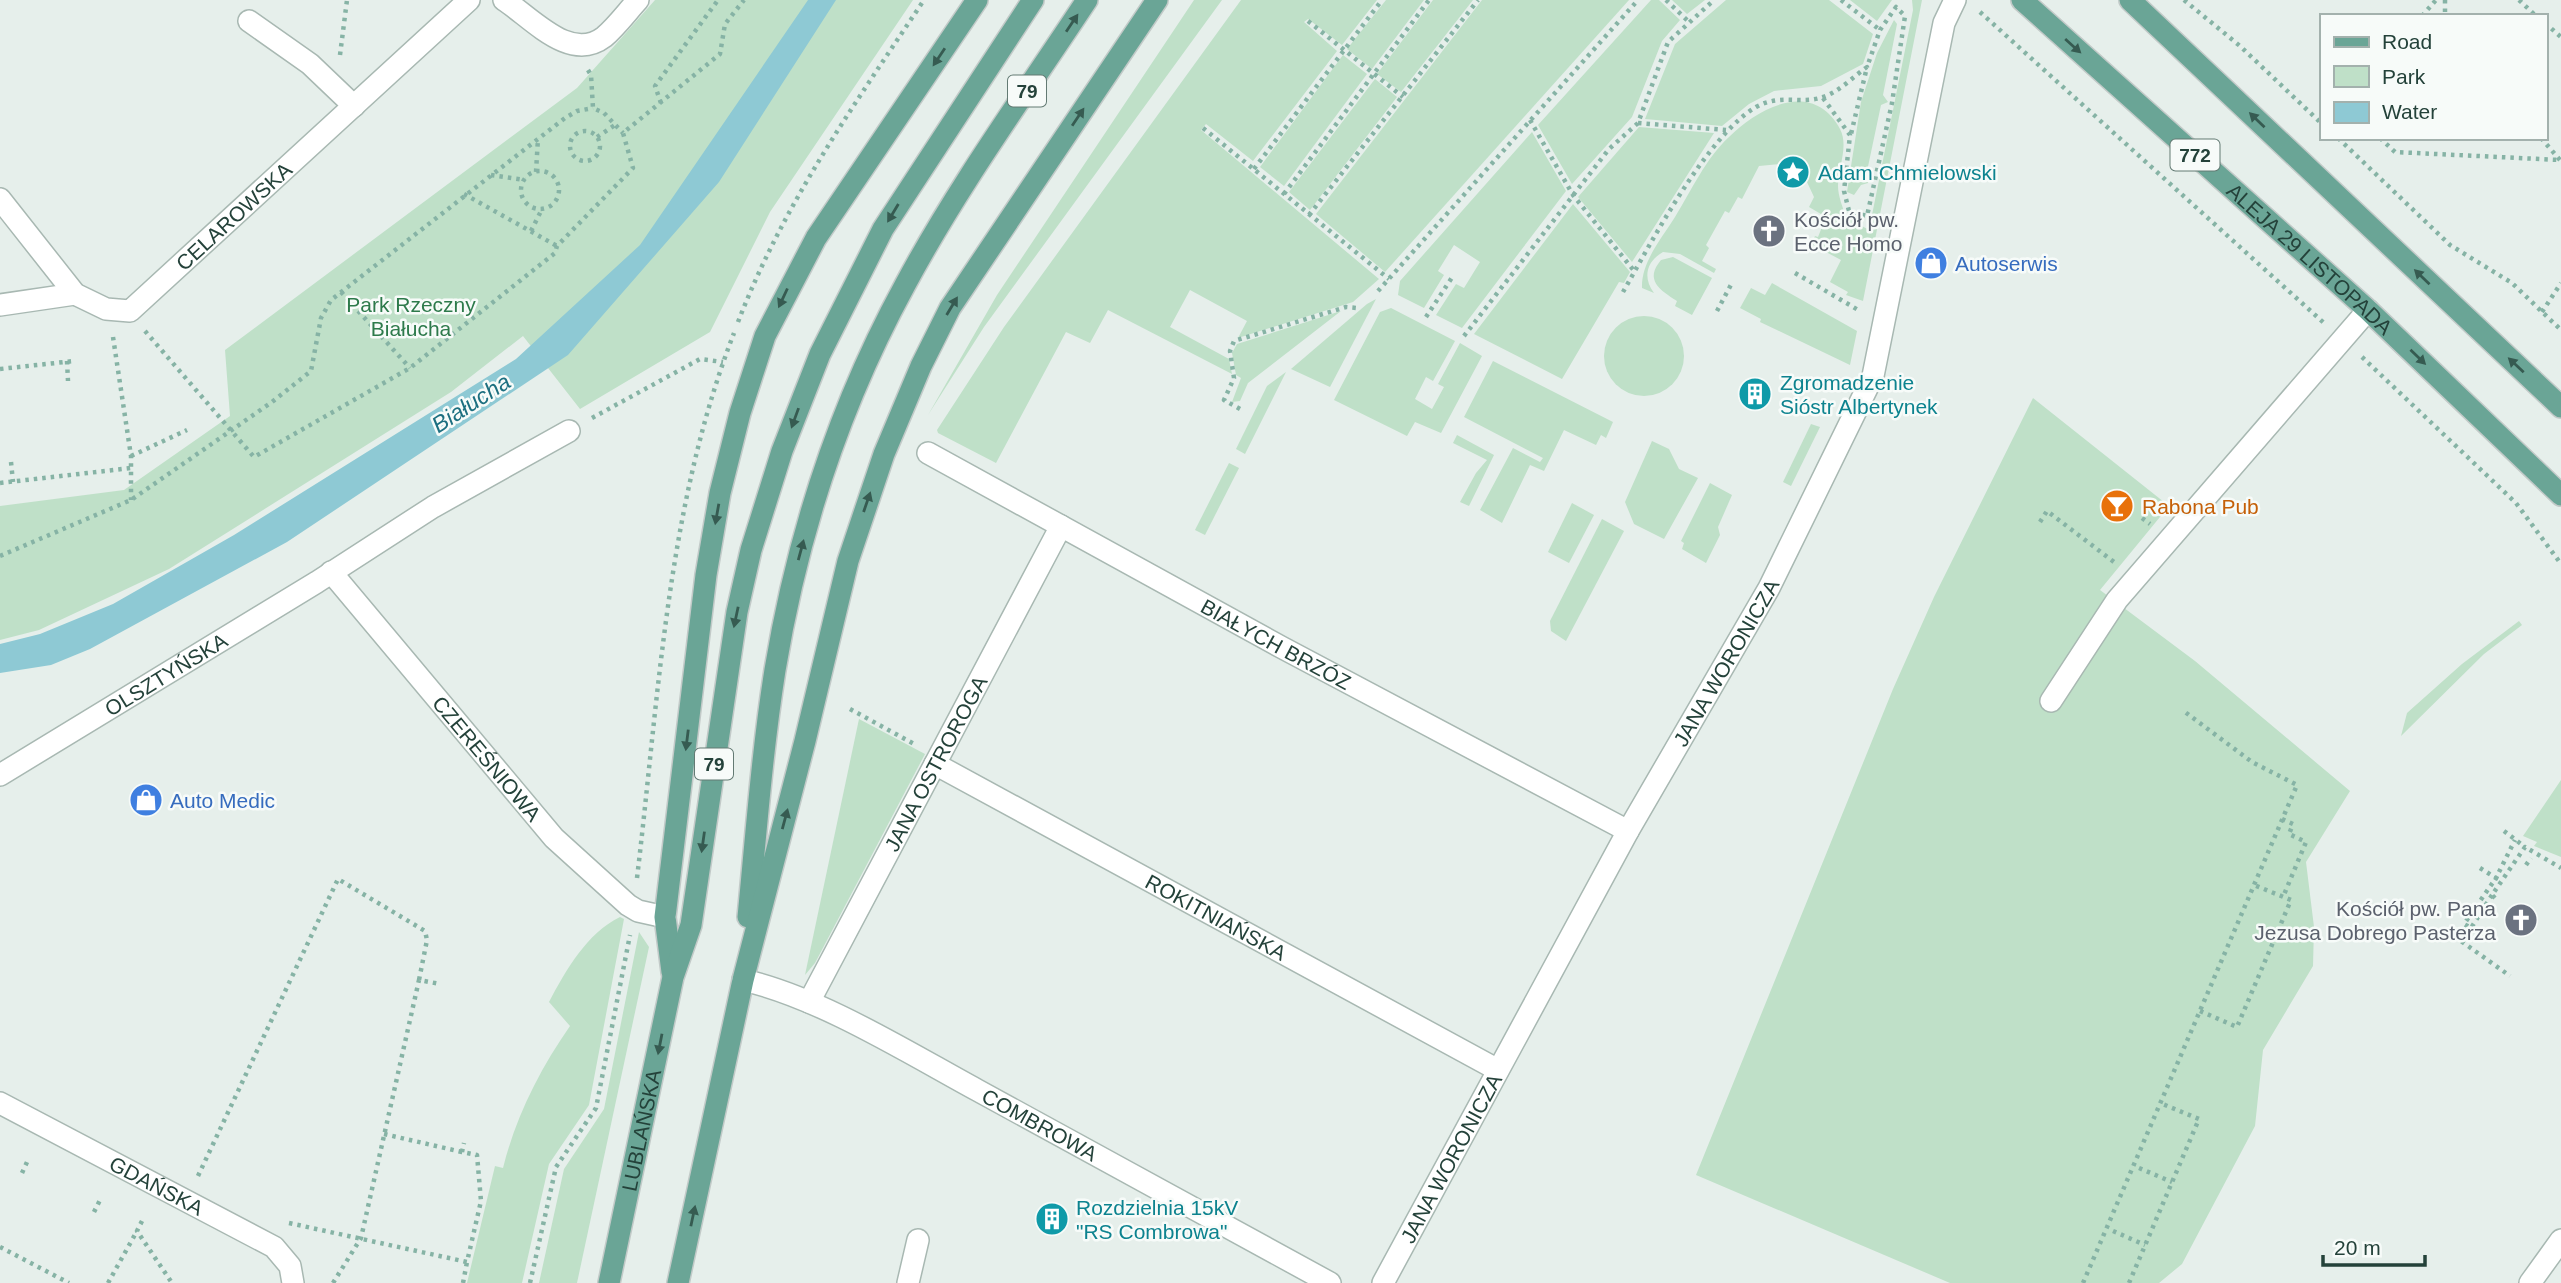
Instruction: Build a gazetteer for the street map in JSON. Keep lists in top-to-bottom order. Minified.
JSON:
{"streets":{"main road":["79","772","ALEJA 29 LISTOPADA","LUBLAŃSKA"],"street":["CELAROWSKA","BIAŁYCH BRZÓZ","JANA WORONICZA","OLSZTYŃSKA","CZEREŚNIOWA","JANA OSTROROGA","ROKITNIAŃSKA","COMBROWA","GDAŃSKA"]},"crossings":[["79","COMBROWA"],["79","LUBLAŃSKA"],["BIAŁYCH BRZÓZ","JANA WORONICZA"],["BIAŁYCH BRZÓZ","JANA OSTROROGA"],["JANA WORONICZA","ROKITNIAŃSKA"],["OLSZTYŃSKA","CZEREŚNIOWA"],["JANA OSTROROGA","ROKITNIAŃSKA"],["JANA OSTROROGA","COMBROWA"]],"water":["Białucha"],"parks":["Park Rzeczny Białucha"],"places":{"place":["Adam Chmielowski"],"church":["Kościół pw. Ecce Homo","Kościół pw. Pana Jezusa Dobrego Pasterza"],"shop":["Autoserwis","Auto Medic"],"building":["Zgromadzenie Sióstr Albertynek","Rozdzielnia 15kV \"RS Combrowa\""],"bar":["Rabona Pub"]},"legend":["Road","Park","Water"],"scale_bar":"20 m"}
